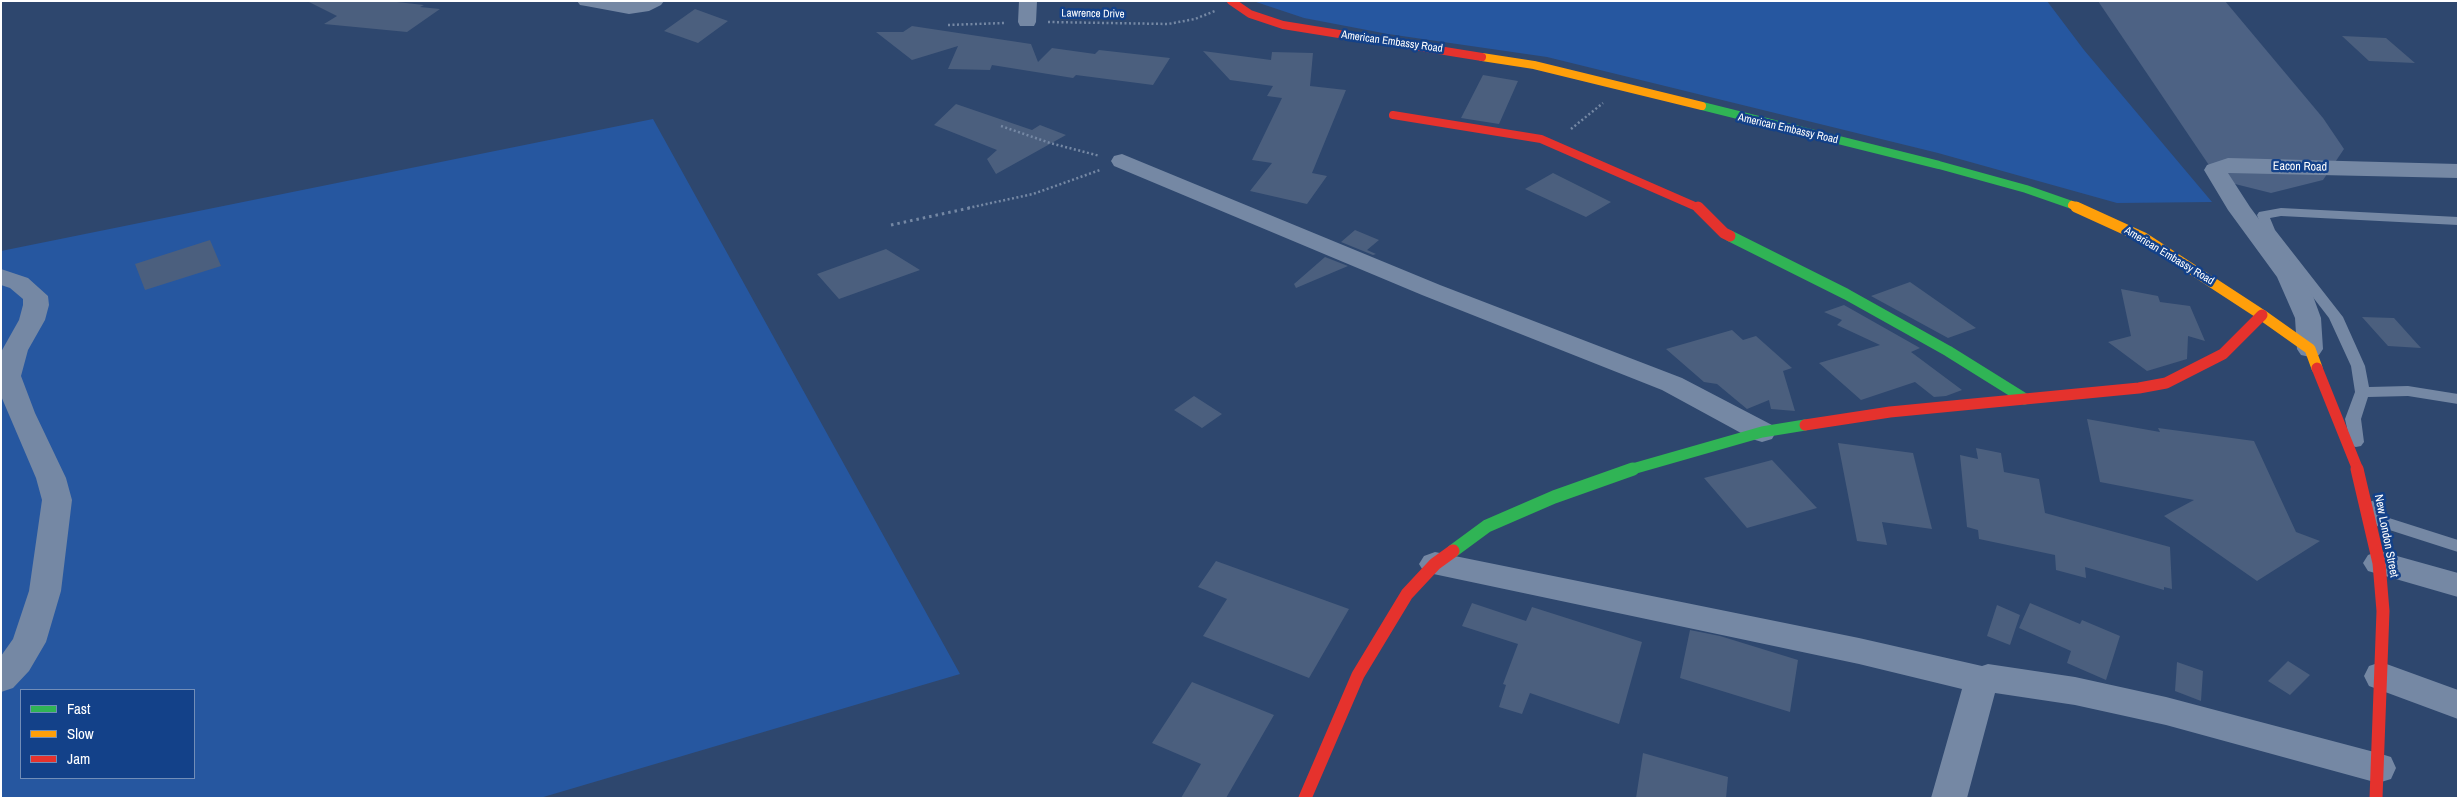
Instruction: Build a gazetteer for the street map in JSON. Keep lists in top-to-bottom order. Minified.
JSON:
{"streets":{"street":["American Embassy Road","Eacon Road","New London Street"],"path":["Lawrence Drive"]},"crossings":[["Lawrence Drive","American Embassy Road"],["American Embassy Road","New London Street"]],"legend":["Fast","Slow","Jam"]}
